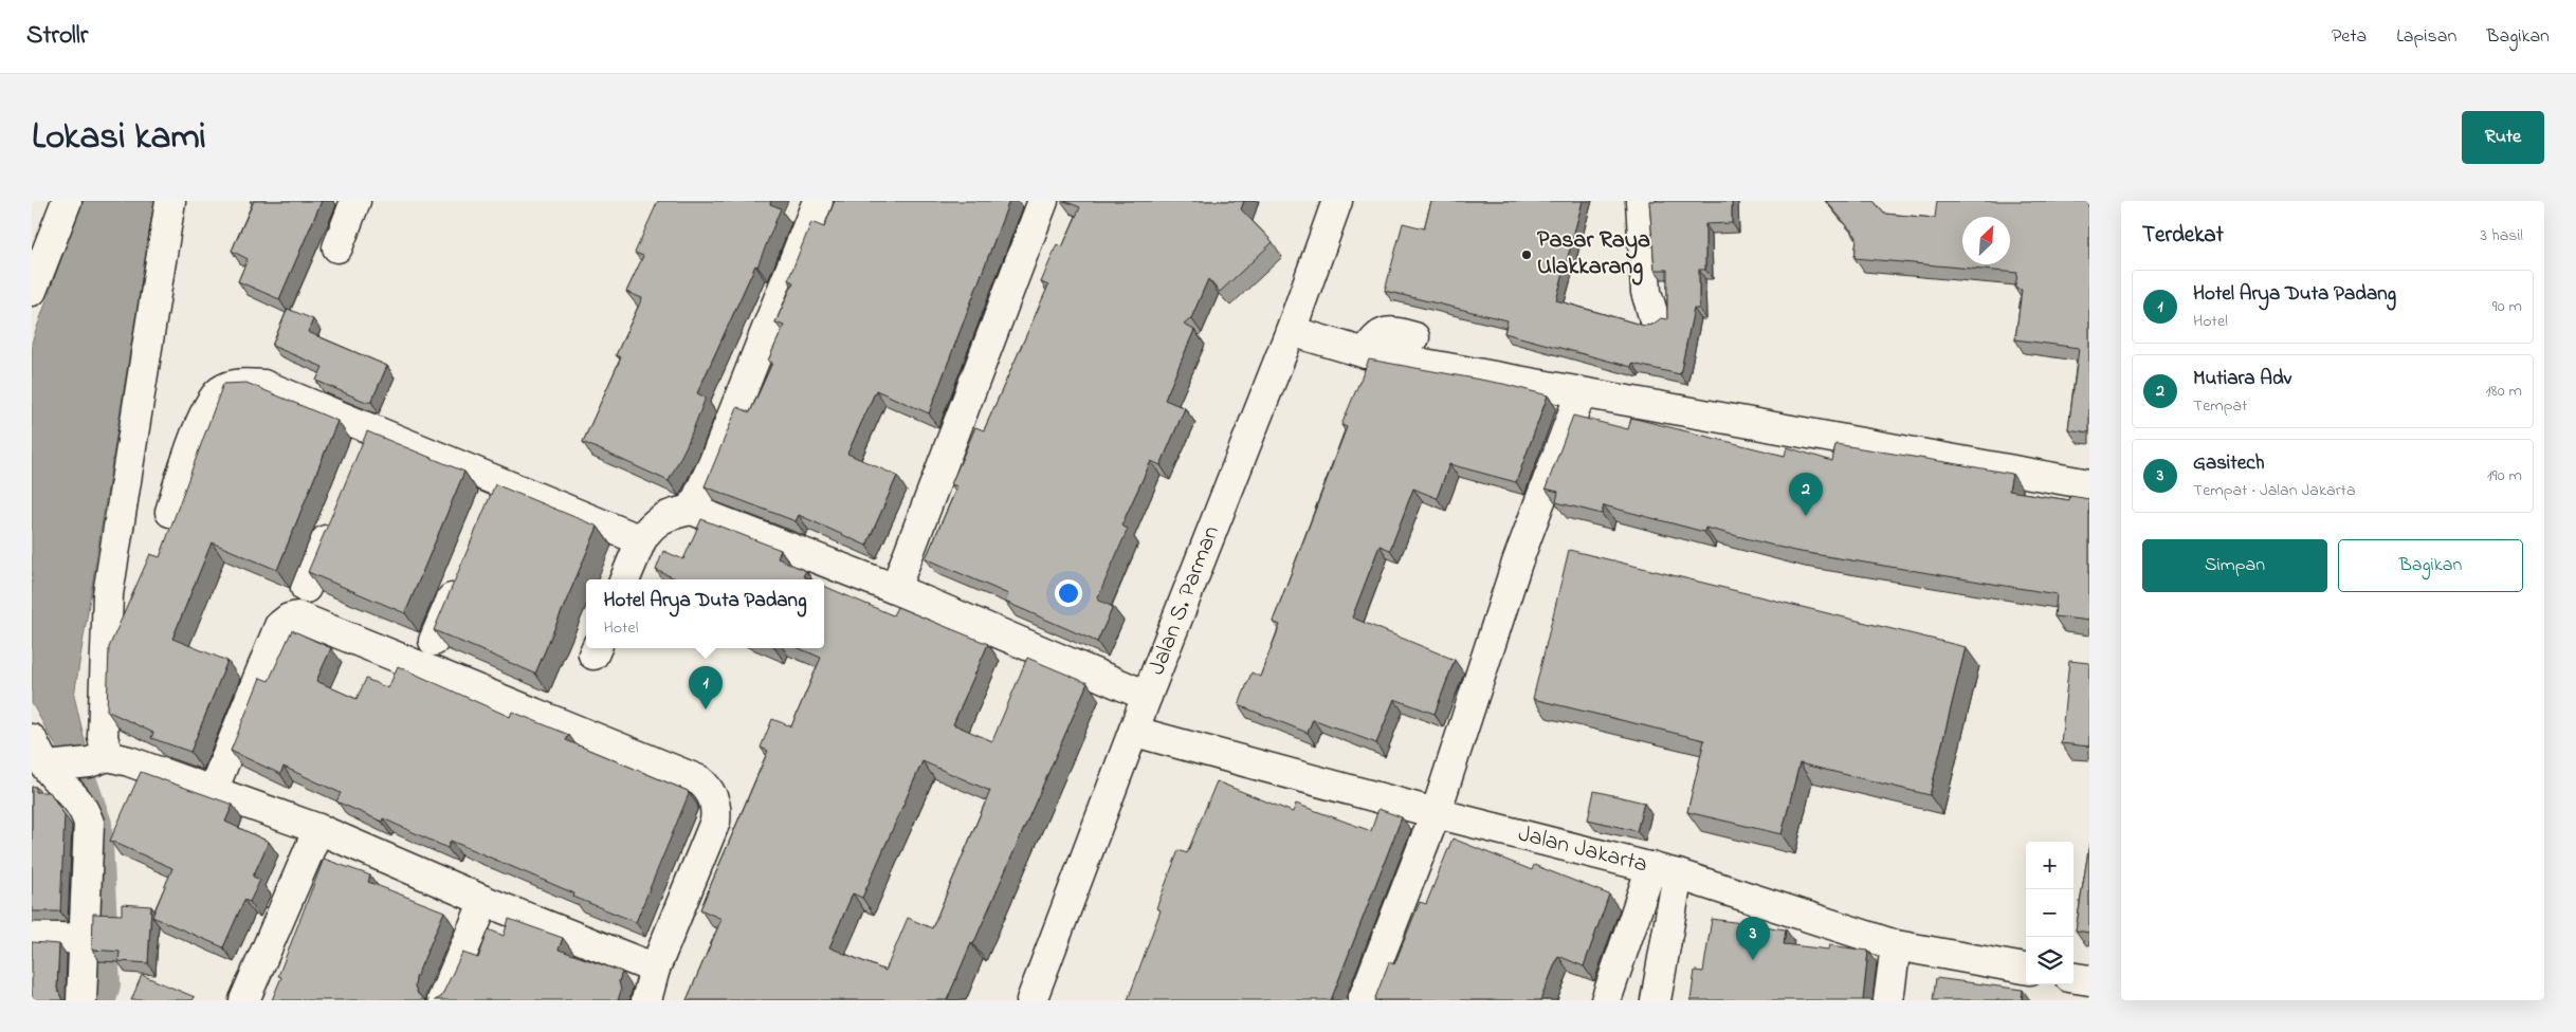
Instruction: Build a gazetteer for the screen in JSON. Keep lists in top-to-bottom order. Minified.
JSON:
{"streets":{"street":["Jalan S. Parman","Jalan Jakarta"]},"crossings":[["Jalan S. Parman","Jalan Jakarta"]],"places":["Pasar Raya Ulakkarang"],"north":"top right","page":{"header":"Strollr","nav":["Peta","Lapisan","Bagikan"],"title":"Lokasi kami","buttons":["Rute",["Simpan","Bagikan"]],"heading":["Terdekat","3 hasil"],"list":[{"mark":"1","name":"Hotel Arya Duta Padang","note":"Hotel","value":"90 m"},{"mark":"2","name":"Mutiara Adv","note":"Tempat","value":"180 m"},{"mark":"3","name":"Gasitech","note":"Tempat · Jalan Jakarta","value":"190 m"}],"pins":["2","1","3"],"popup":["Hotel Arya Duta Padang","Hotel"],"map_buttons":["+","−"]}}
